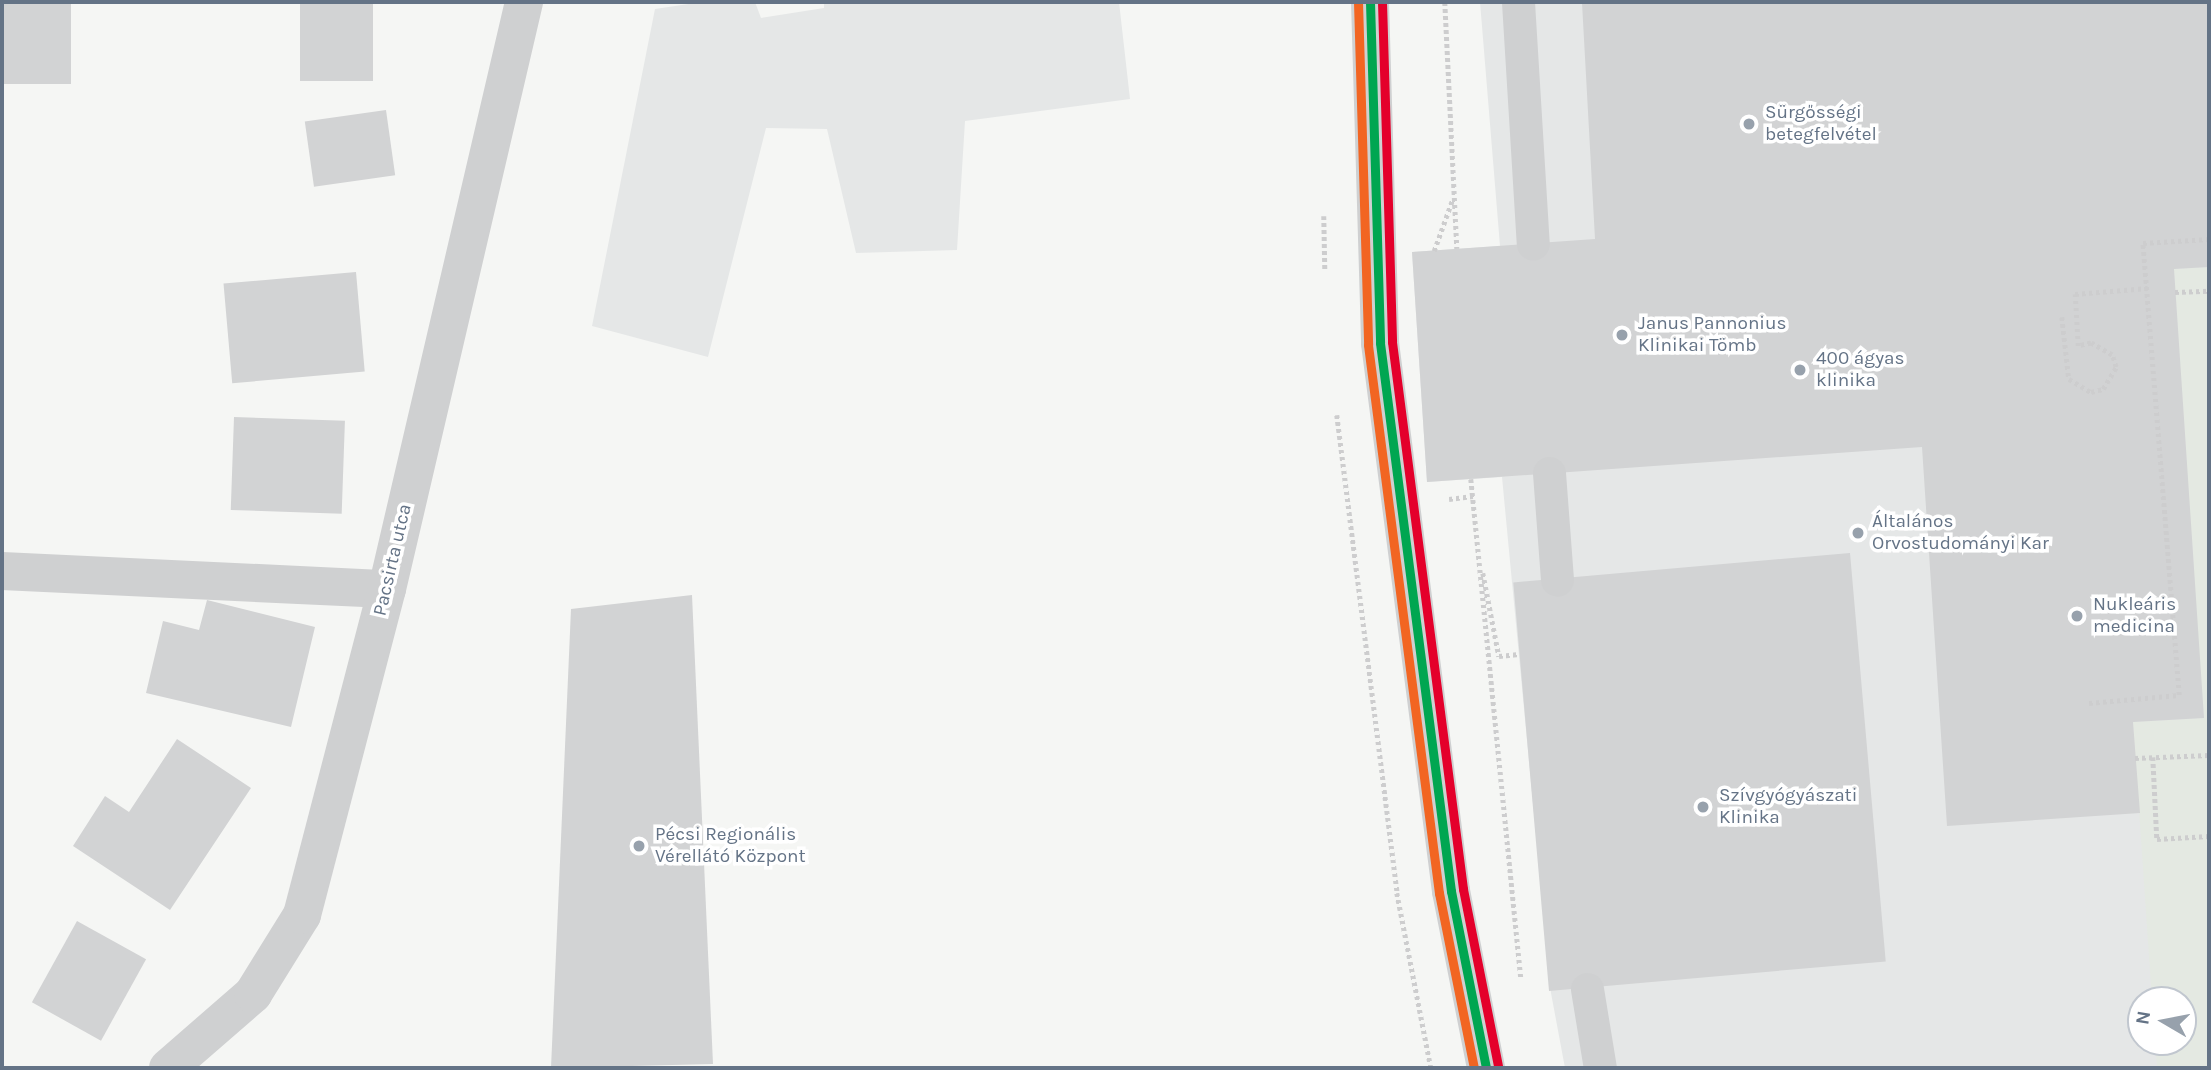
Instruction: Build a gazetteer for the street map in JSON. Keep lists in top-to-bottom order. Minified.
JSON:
{"streets":{"street":["Pacsirta utca"]},"places":["Sürgősségi betegfelvétel","Janus Pannonius Klinikai Tömb","400 ágyas klinika","Általános Orvostudományi Kar","Nukleáris medicina","Szívgyógyászati Klinika","Pécsi Regionális Vérellátó Központ"],"north":"left"}
